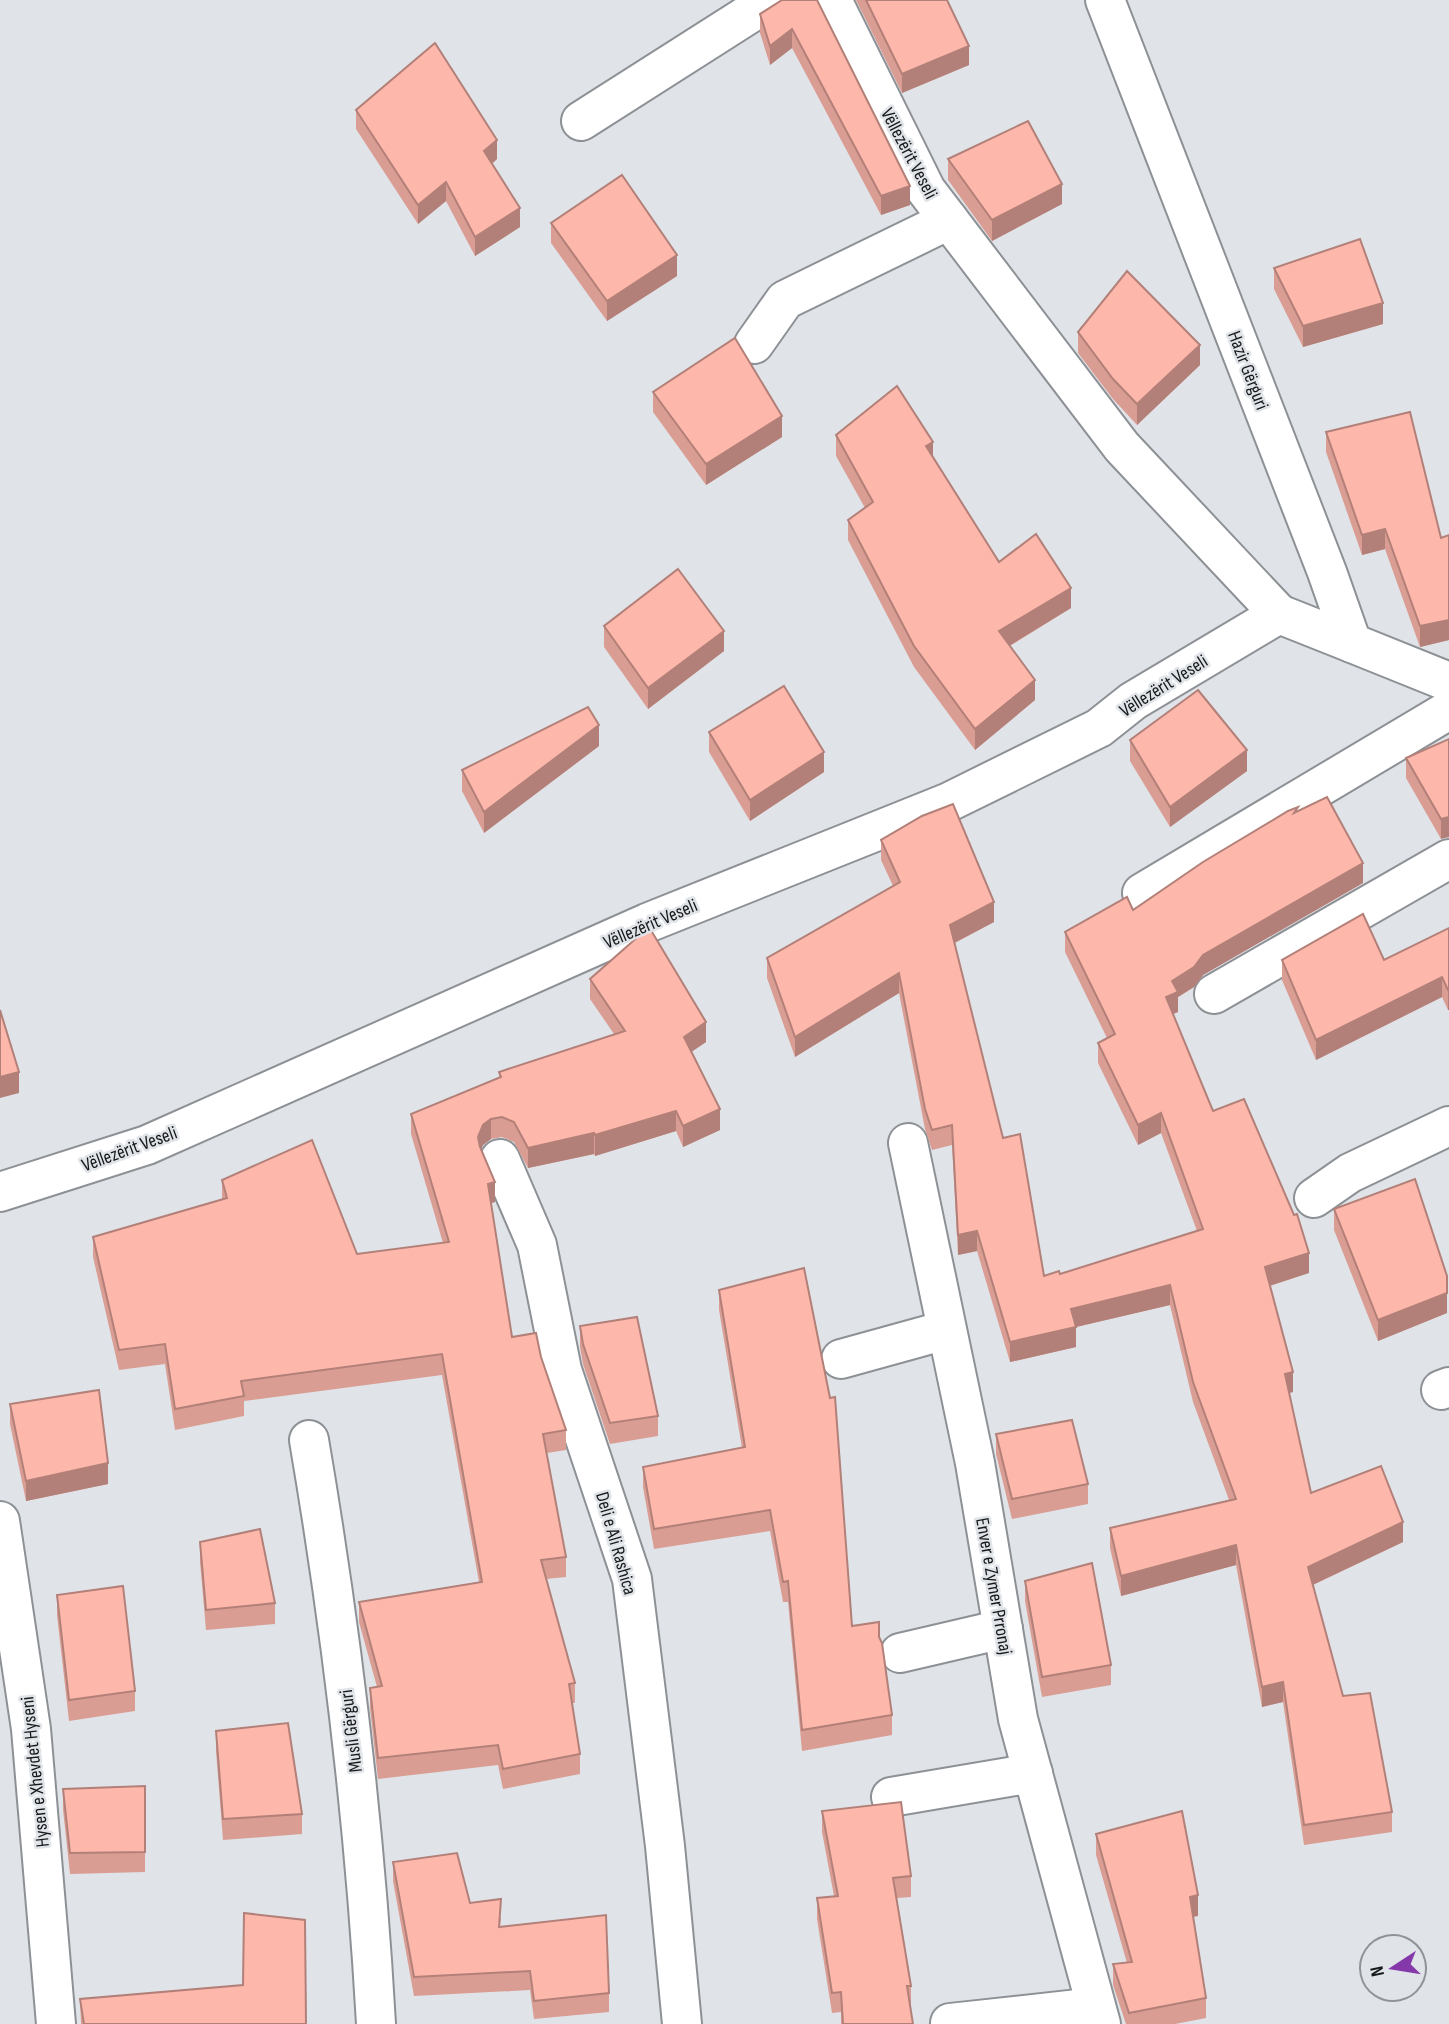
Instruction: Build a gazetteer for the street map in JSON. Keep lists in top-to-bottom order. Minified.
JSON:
{"streets":{"street":["Vëllezërit Veseli","Hazir Gërguri","Deli e Ali Rashica","Enver e Zymer Prronaj","Musli Gërguri","Hysen e Xhevdet Hyseni"]},"crossings":[["Vëllezërit Veseli","Hazir Gërguri"]],"north":"left"}
